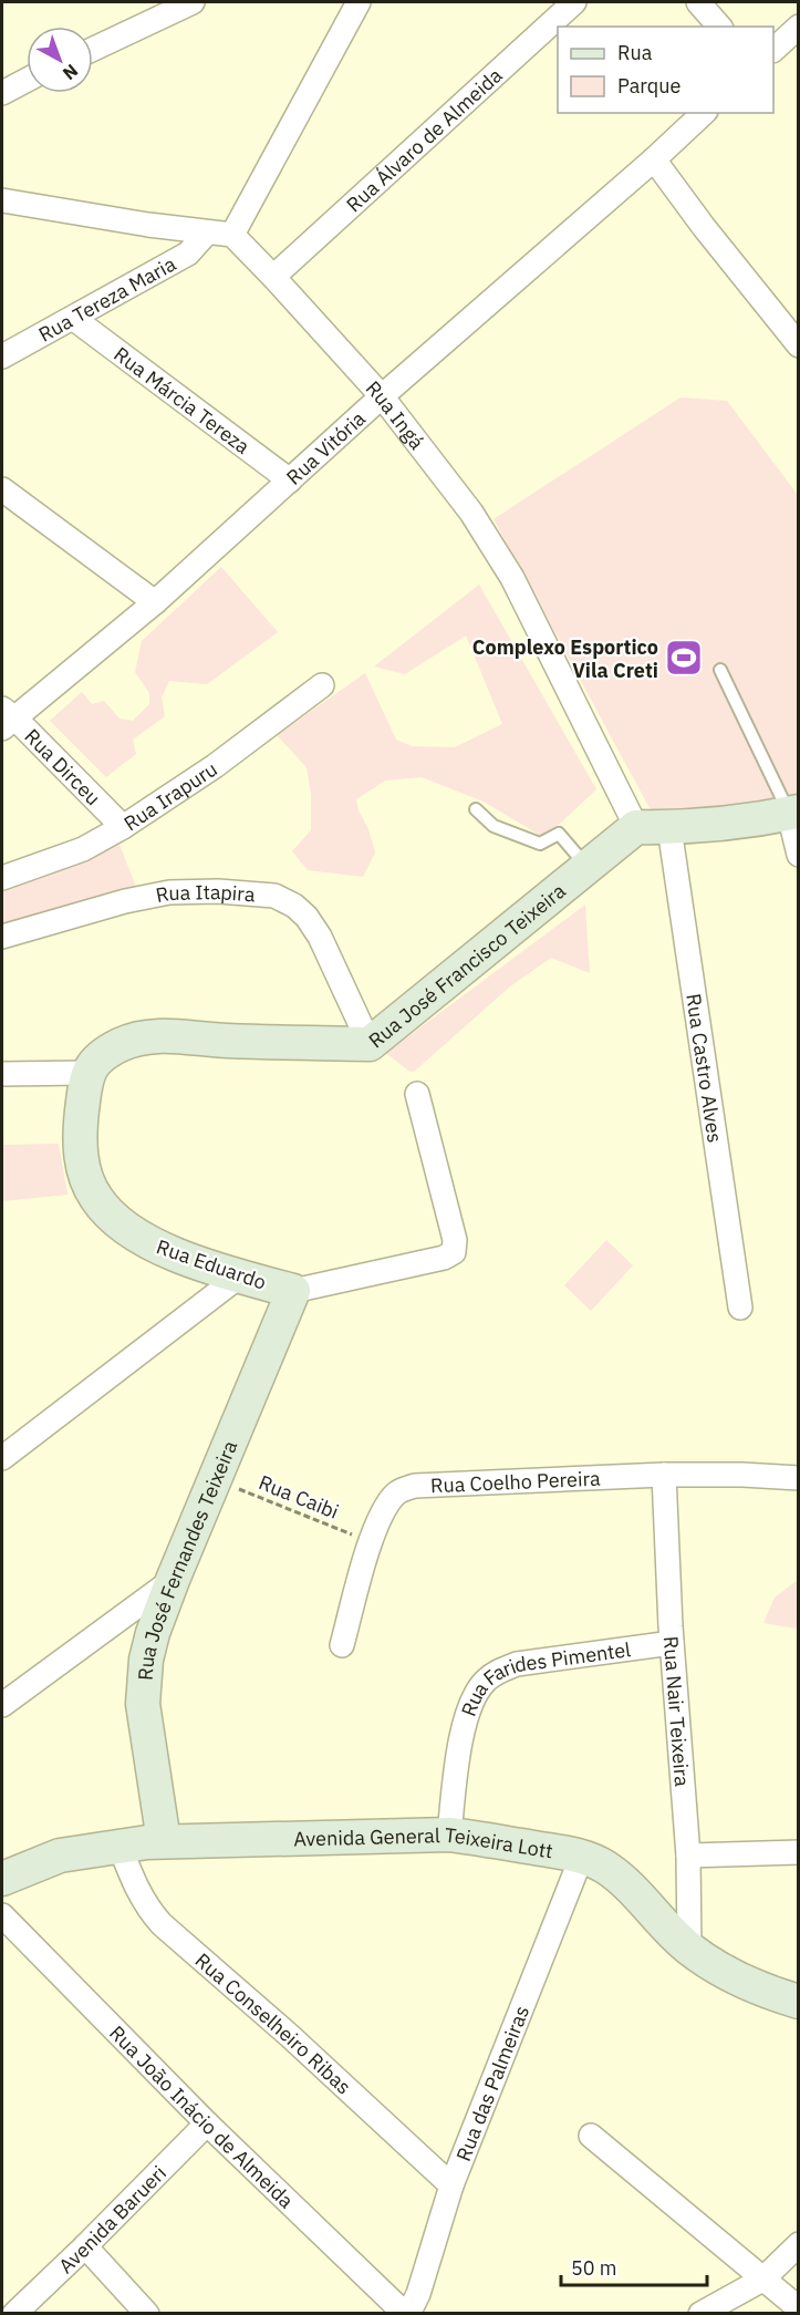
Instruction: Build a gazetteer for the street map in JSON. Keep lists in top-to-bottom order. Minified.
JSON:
{"streets":{"street":["Rua Álvaro de Almeida","Rua Tereza Maria","Rua Márcia Tereza","Rua Ingá","Rua Vitória","Rua Dirceu","Rua Irapuru","Rua Itapira","Rua José Francisco Teixeira","Rua Castro Alves","Rua Eduardo","Rua Coelho Pereira","Rua José Fernandes Teixeira","Rua Farides Pimentel","Rua Nair Teixeira","Avenida General Teixeira Lott","Rua Conselheiro Ribas","Rua das Palmeiras","Rua João Inácio de Almeida","Avenida Barueri"],"path":["Rua Caibi"]},"crossings":[["Rua Álvaro de Almeida","Rua Ingá"],["Rua Tereza Maria","Rua Márcia Tereza"],["Rua Márcia Tereza","Rua Vitória"],["Rua Ingá","Rua Vitória"],["Rua Ingá","Rua José Francisco Teixeira"],["Rua Vitória","Rua Dirceu"],["Rua Dirceu","Rua Irapuru"],["Rua Itapira","Rua José Francisco Teixeira"],["Rua José Francisco Teixeira","Rua Eduardo"],["Rua Eduardo","Rua José Fernandes Teixeira"],["Rua Coelho Pereira","Rua Caibi"],["Rua Coelho Pereira","Rua Nair Teixeira"],["Rua Caibi","Rua José Fernandes Teixeira"],["Rua José Fernandes Teixeira","Avenida General Teixeira Lott"],["Rua Farides Pimentel","Rua Nair Teixeira"],["Rua Farides Pimentel","Avenida General Teixeira Lott"],["Rua Nair Teixeira","Avenida General Teixeira Lott"],["Avenida General Teixeira Lott","Rua Conselheiro Ribas"],["Avenida General Teixeira Lott","Rua das Palmeiras"],["Rua Conselheiro Ribas","Rua das Palmeiras"],["Rua das Palmeiras","Rua João Inácio de Almeida"],["Rua João Inácio de Almeida","Avenida Barueri"]],"places":{"sports":["Complexo Esportico Vila Creti"]},"legend":["Rua","Parque"],"scale_bar":"50 m","north":"bottom right"}
